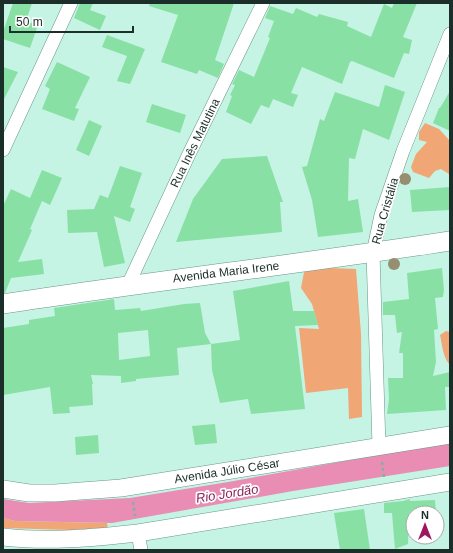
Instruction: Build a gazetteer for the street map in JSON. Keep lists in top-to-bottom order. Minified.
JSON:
{"streets":{"main road":["Avenida Maria Irene"],"street":["Rua Inês Matutina","Rua Cristália","Avenida Júlio César"]},"crossings":[["Rua Inês Matutina","Avenida Maria Irene"],["Rua Cristália","Avenida Maria Irene"],["Rua Cristália","Avenida Júlio César"]],"water":["Rio Jordão"],"scale_bar":"50 m","north":"top"}
